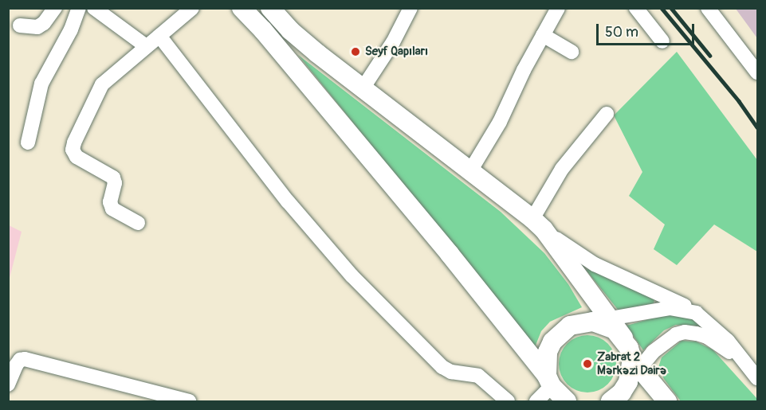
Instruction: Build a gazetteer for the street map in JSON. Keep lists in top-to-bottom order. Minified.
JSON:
{"places":["Seyf Qapıları","Zabrat 2 Mərkəzi Dairə"],"scale_bar":"50 m"}
